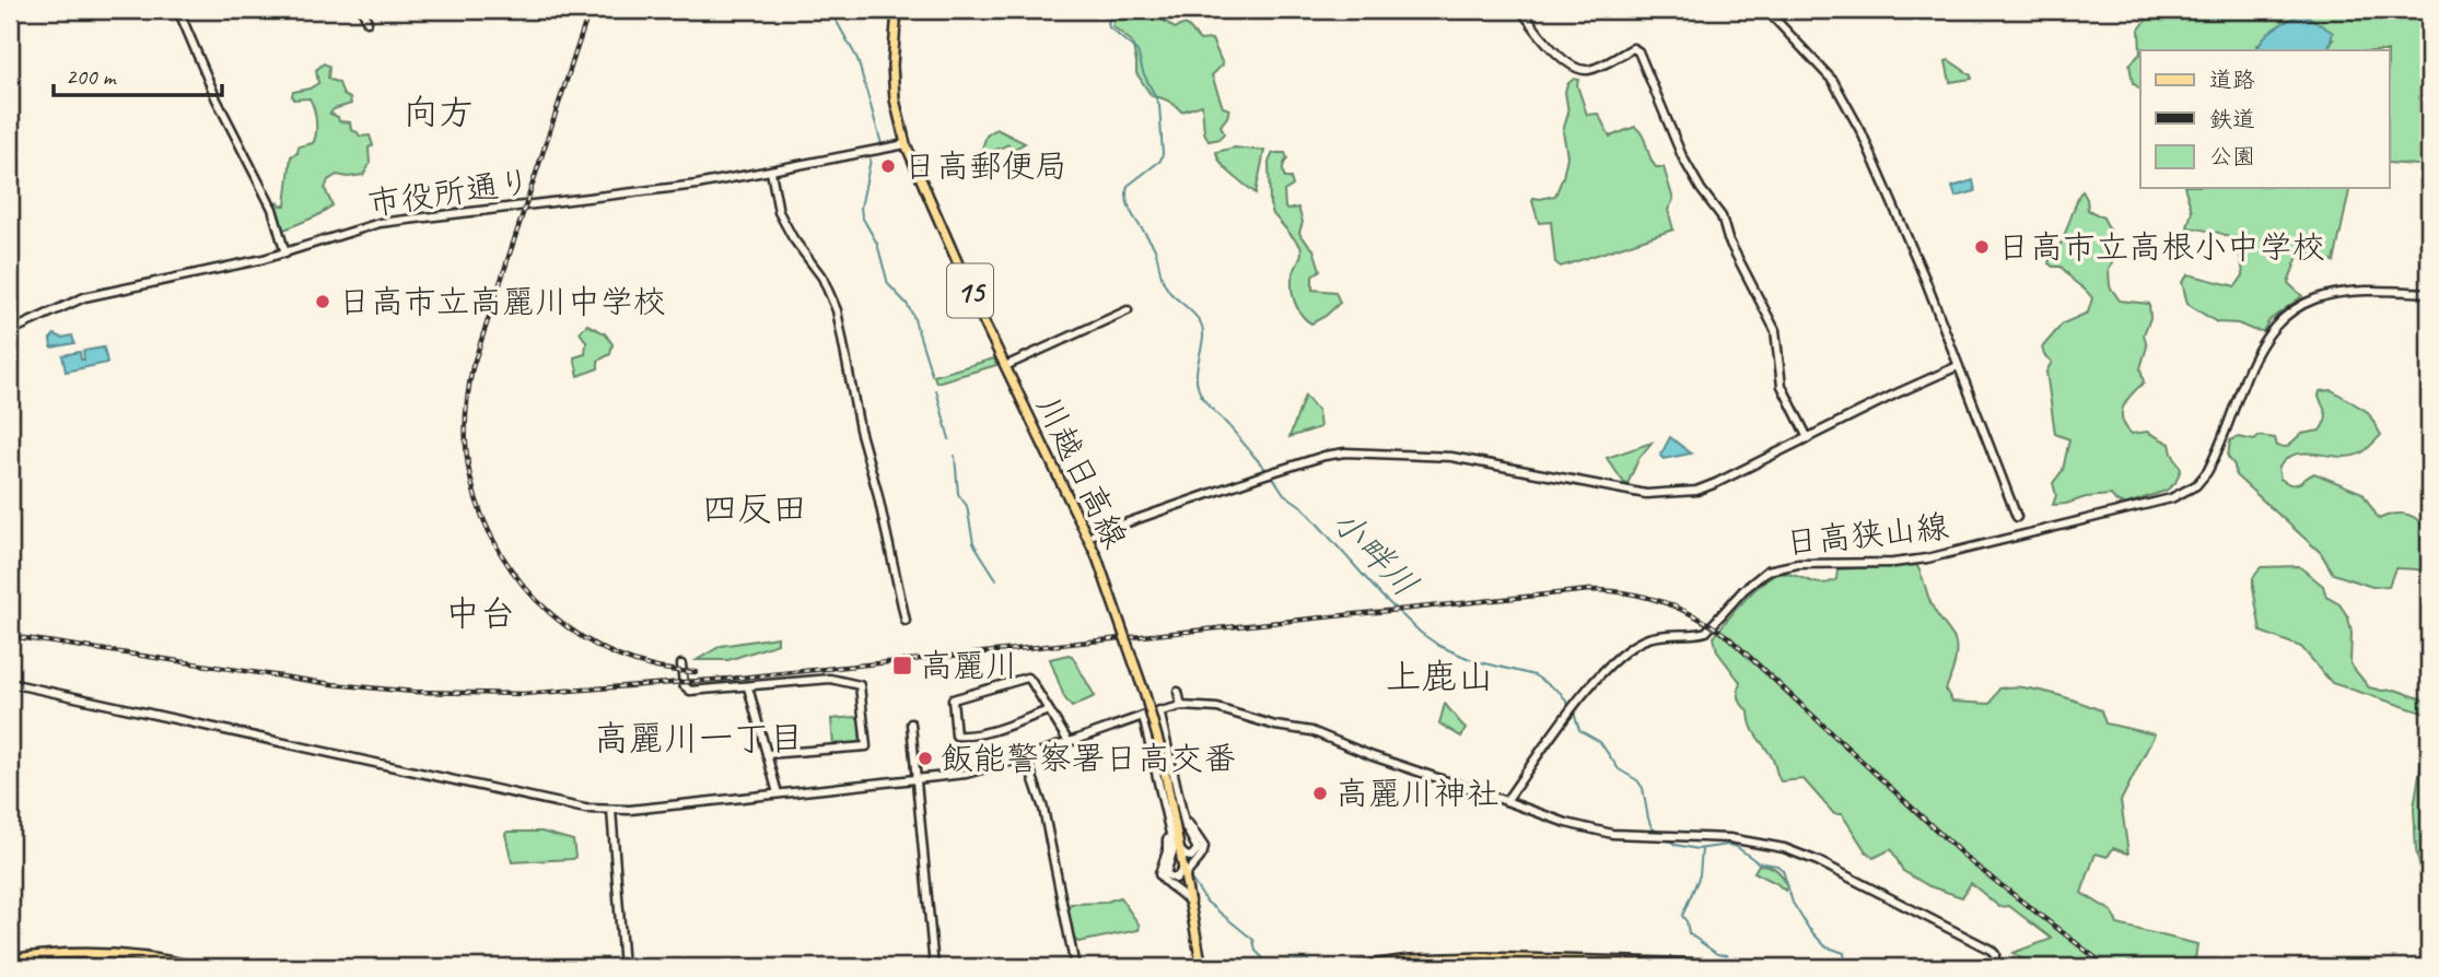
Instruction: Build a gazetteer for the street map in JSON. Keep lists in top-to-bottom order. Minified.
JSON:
{"streets":{"main road":["15","川越日高線"],"street":["市役所通り","日高狭山線"]},"crossings":[["市役所通り","川越日高線"]],"districts":["向方","四反田","中台","上鹿山","高麗川一丁目"],"water":["小畔川"],"places":{"other":["日高郵便局","日高市立高根小中学校","日高市立高麗川中学校","飯能警察署日高交番","高麗川神社"],"transit":["高麗川"]},"legend":["道路","鉄道","公園"],"scale_bar":"200 m"}
